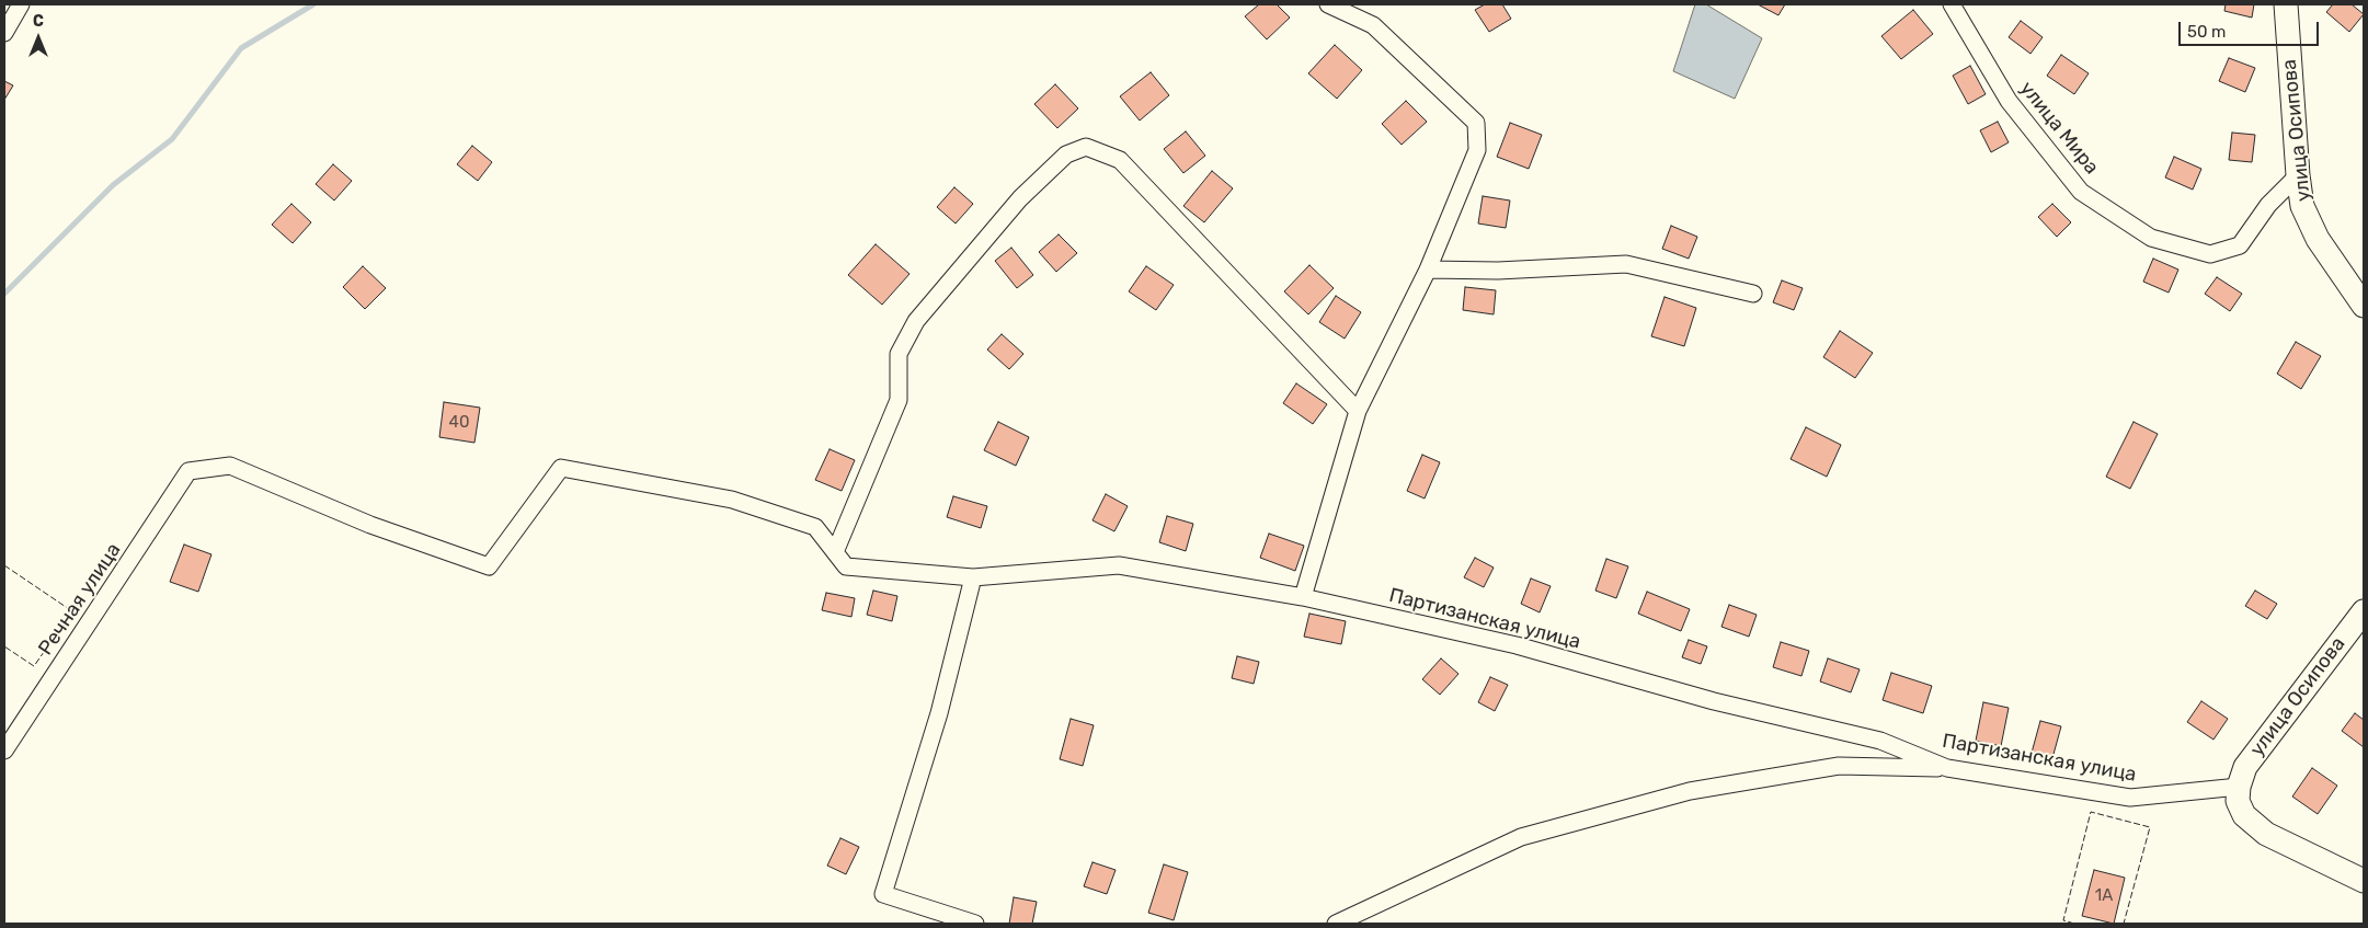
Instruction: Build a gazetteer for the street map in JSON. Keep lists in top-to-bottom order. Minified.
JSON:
{"streets":{"main road":["улица Осипова"],"street":["улица Мира","Речная улица","Партизанская улица"]},"crossings":[["улица Мира","улица Осипова"],["улица Осипова","Партизанская улица"],["Речная улица","Партизанская улица"]],"house_numbers":["40","1А"],"scale_bar":"50 m","north":"top"}
